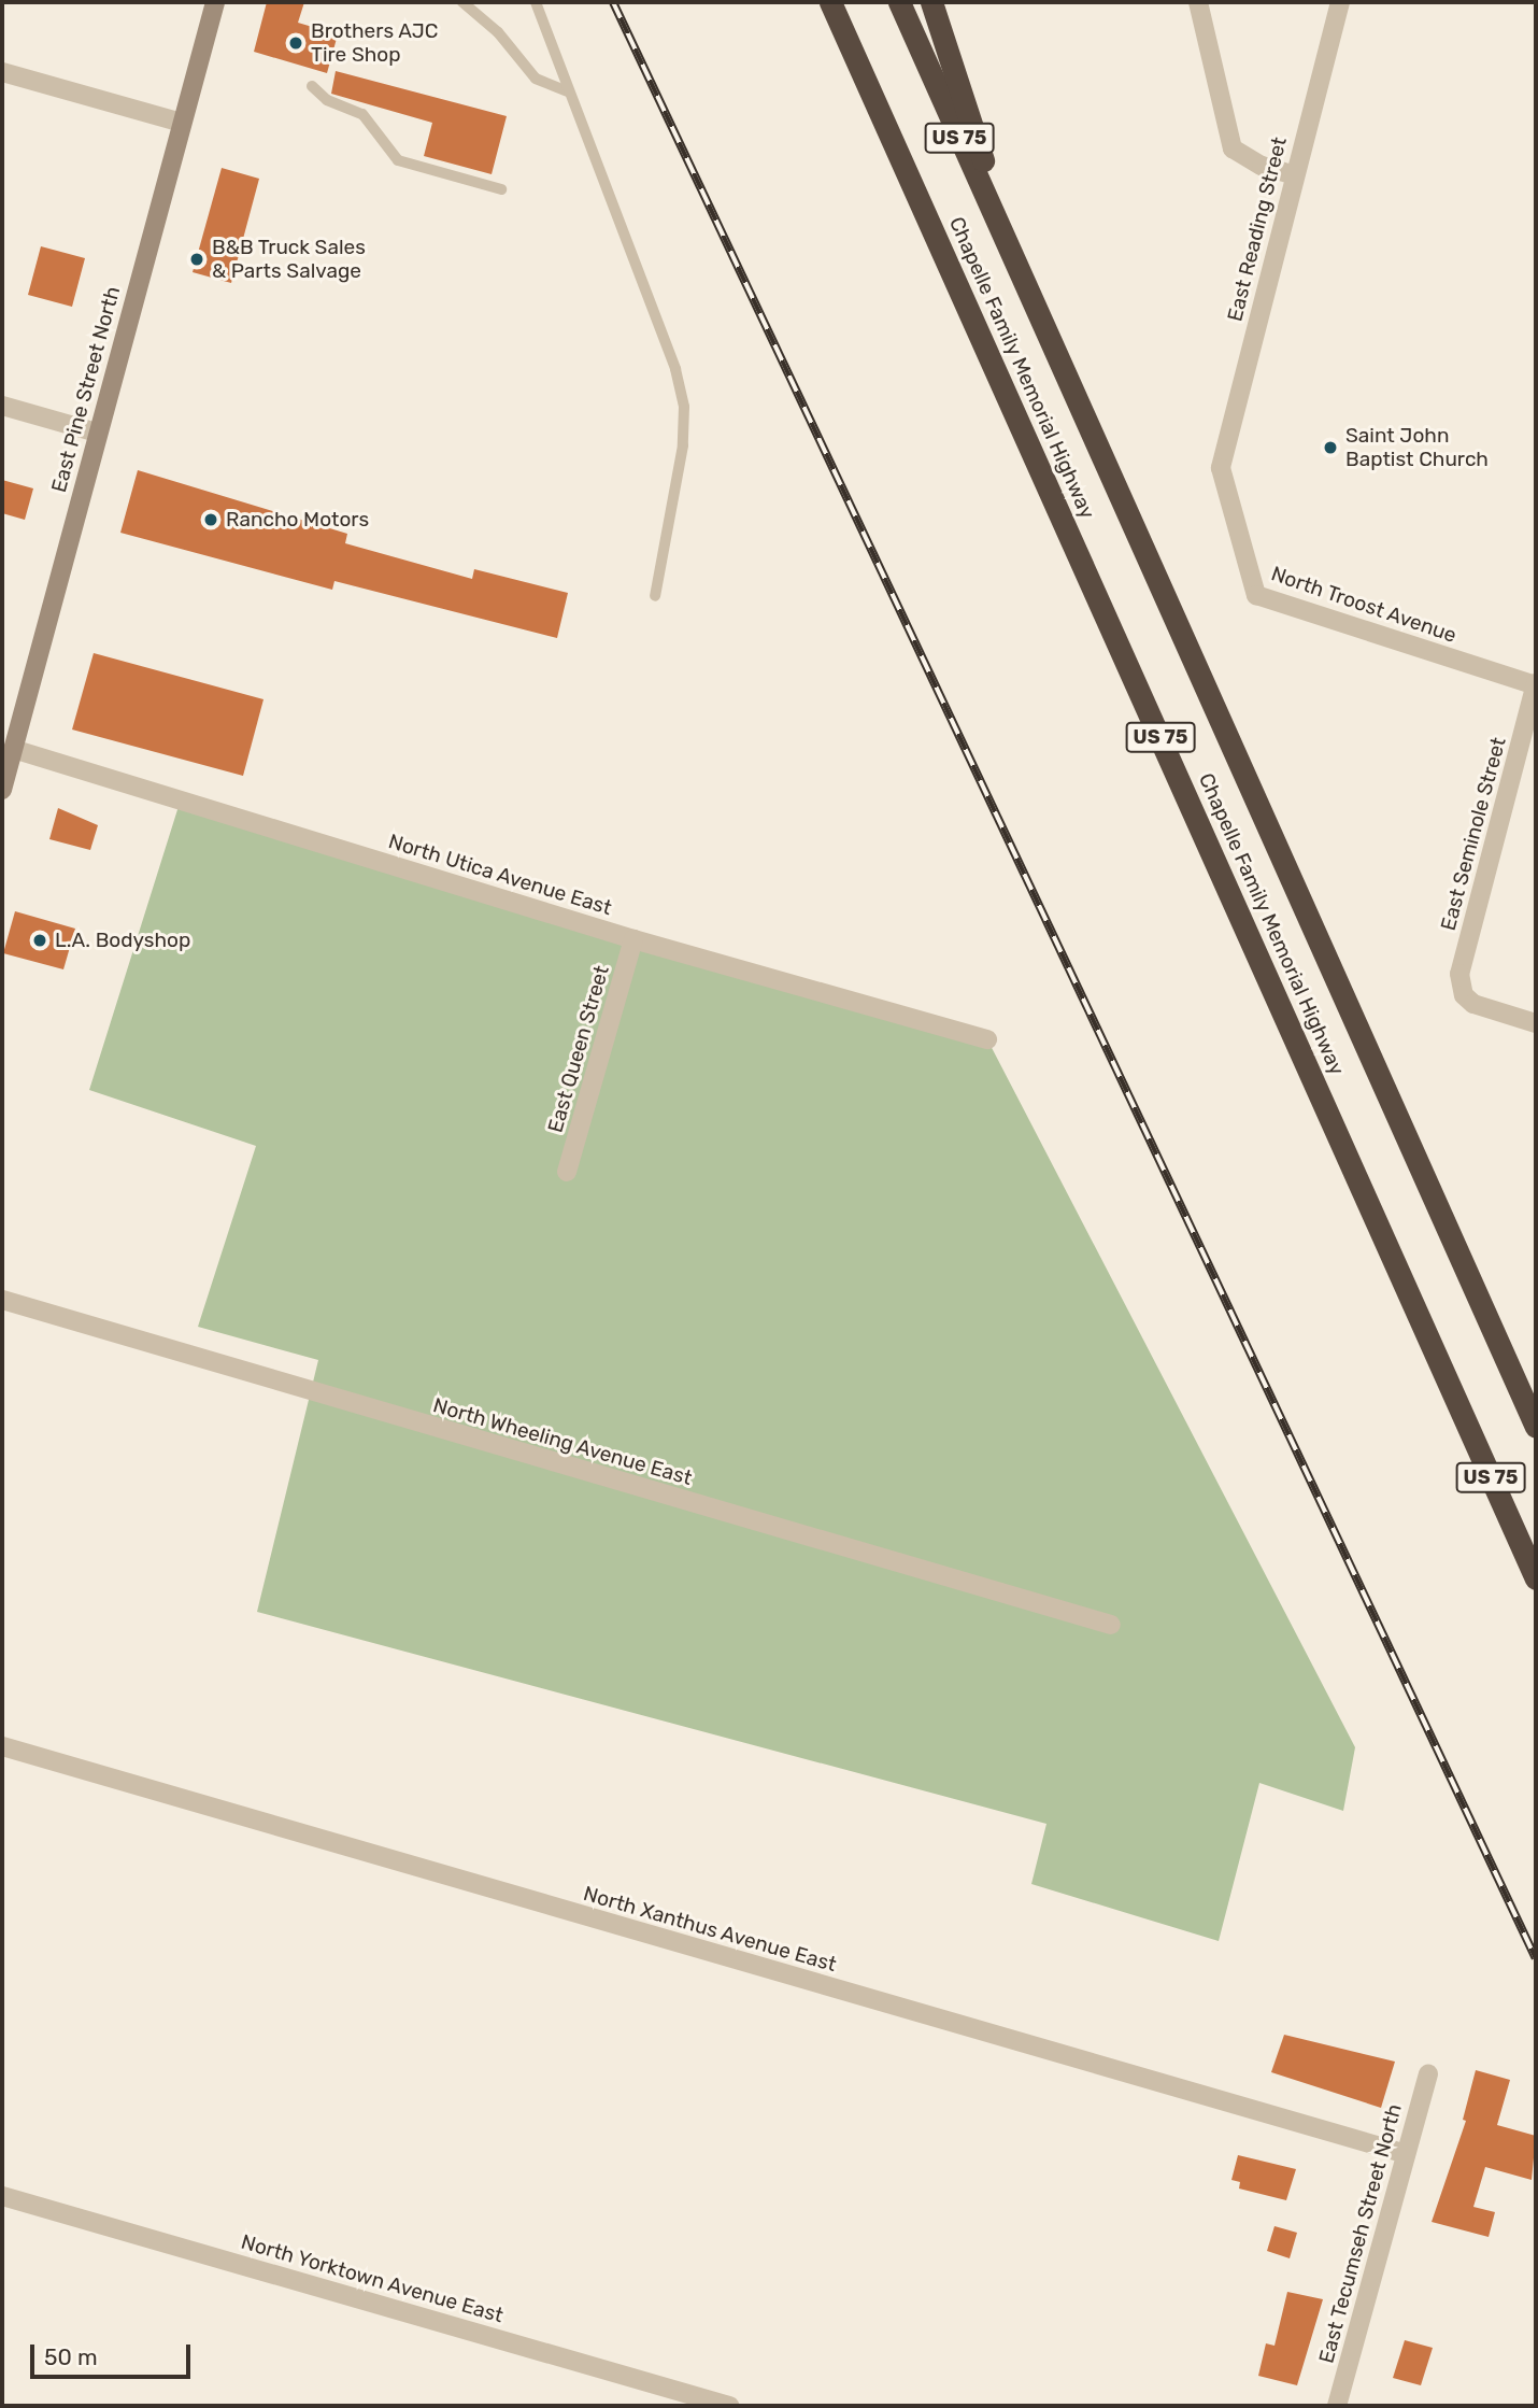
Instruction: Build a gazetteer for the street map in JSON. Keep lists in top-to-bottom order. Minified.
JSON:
{"streets":{"highway":["US 75","Chapelle Family Memorial Highway"],"main road":["East Pine Street North"],"street":["East Reading Street","North Troost Avenue","East Seminole Street","North Utica Avenue East","East Queen Street","North Wheeling Avenue East","North Xanthus Avenue East","East Tecumseh Street North","North Yorktown Avenue East"]},"crossings":[["East Reading Street","North Troost Avenue"],["East Pine Street North","North Utica Avenue East"],["North Troost Avenue","East Seminole Street"],["North Utica Avenue East","East Queen Street"],["North Xanthus Avenue East","East Tecumseh Street North"]],"places":["Brothers AJC Tire Shop","B&B Truck Sales & Parts Salvage","Saint John Baptist Church","Rancho Motors","L.A. Bodyshop"],"scale_bar":"50 m"}
